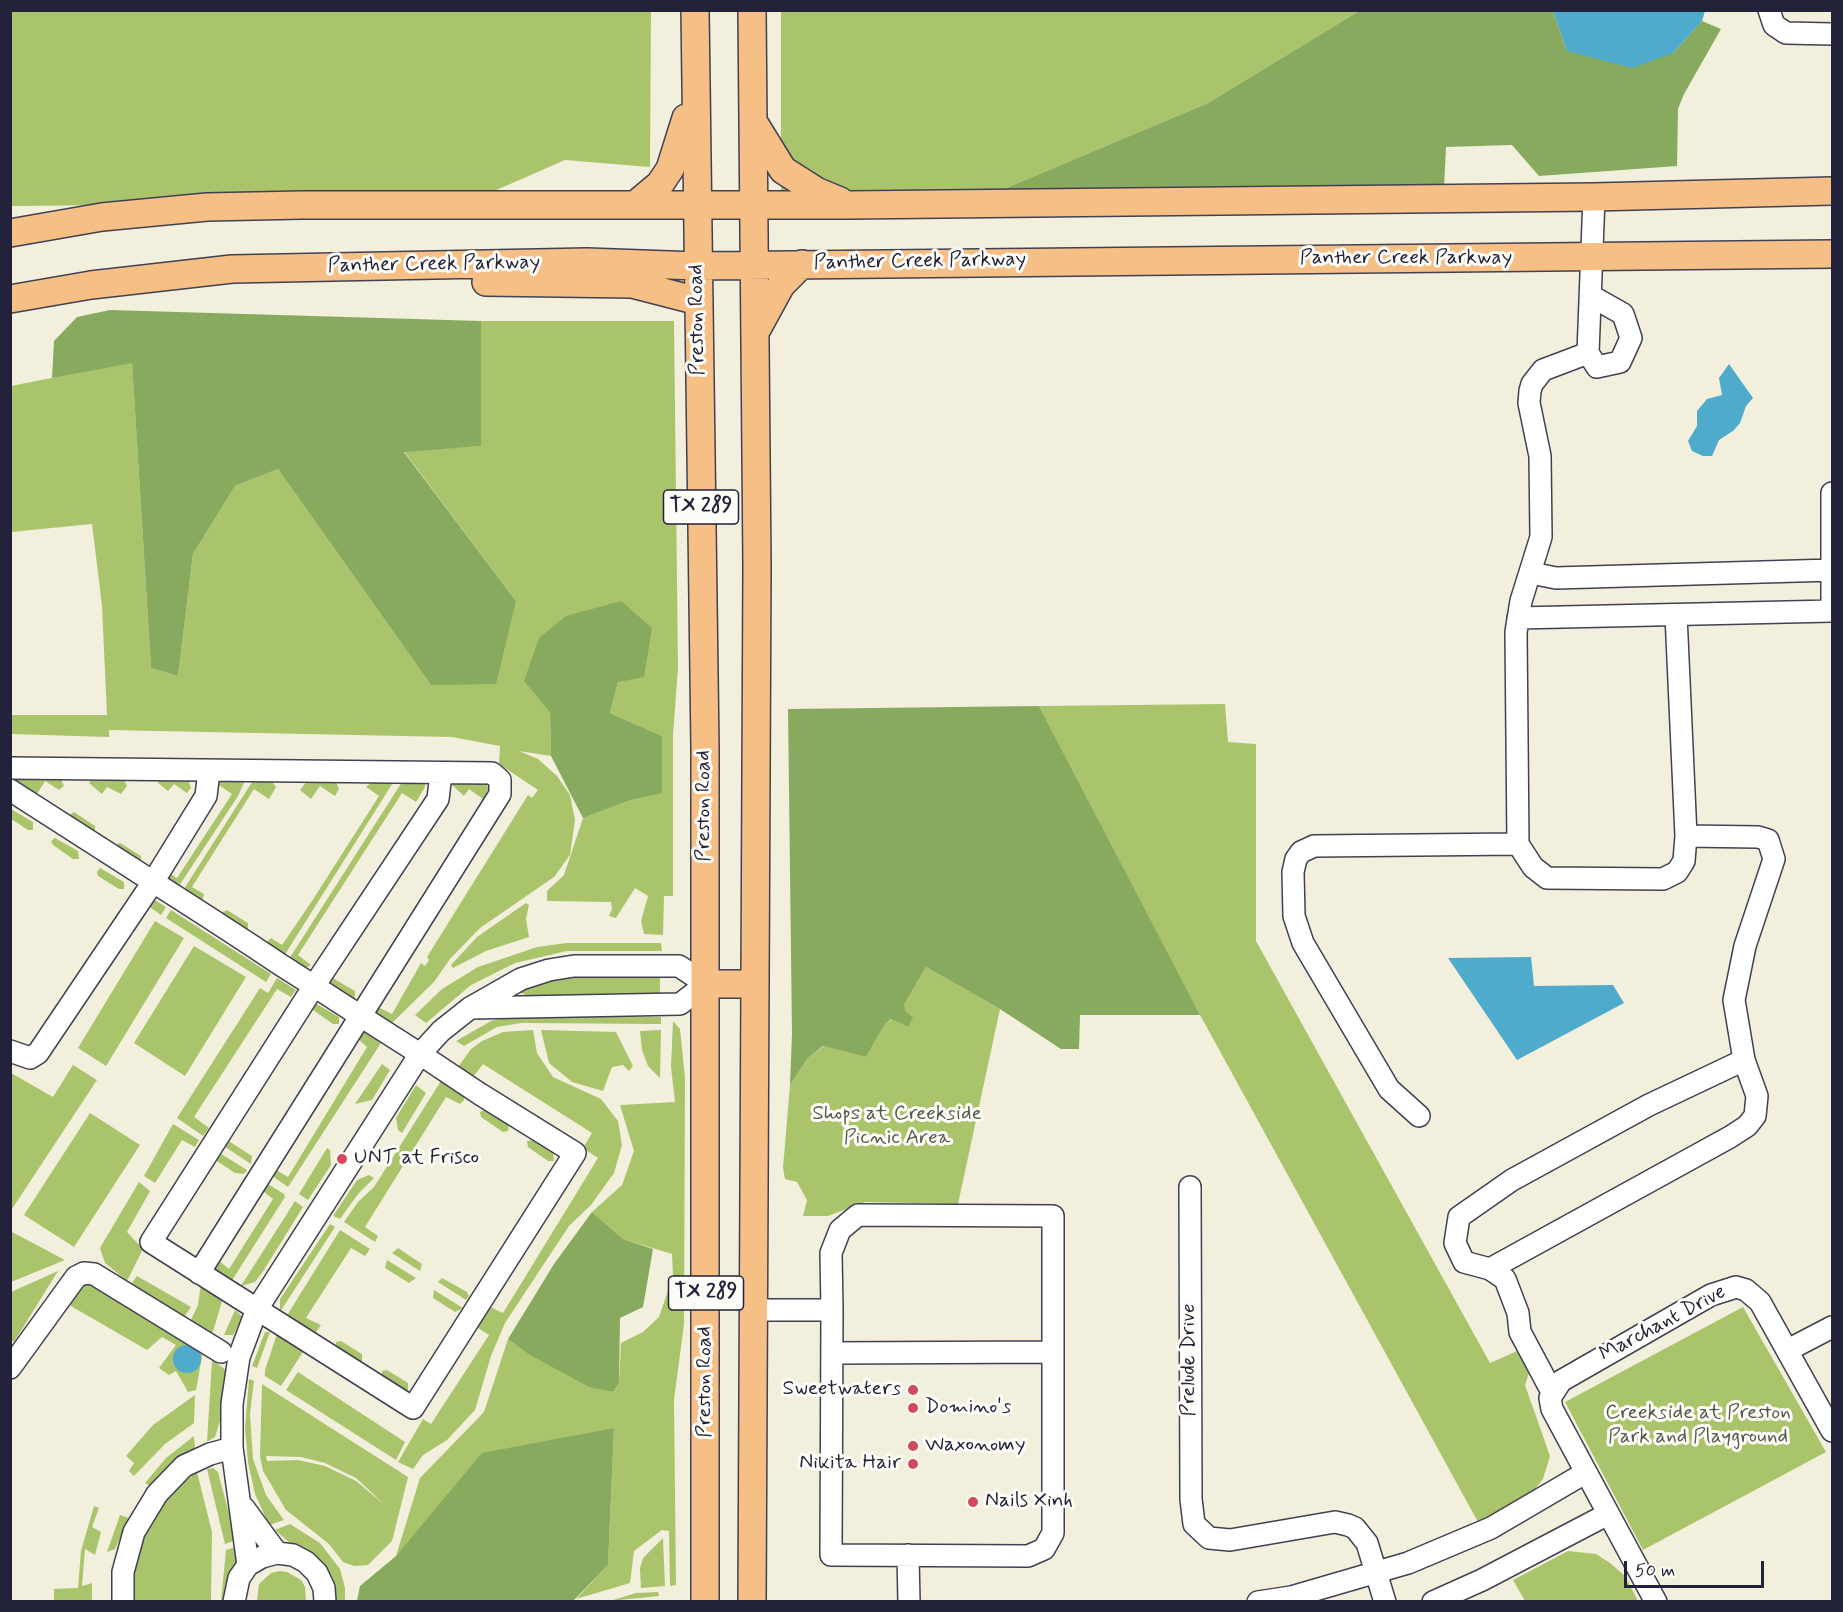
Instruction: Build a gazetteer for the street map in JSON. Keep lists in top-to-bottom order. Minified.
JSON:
{"streets":{"main road":["Panther Creek Parkway","Preston Road","TX 289"],"street":["Marchant Drive","Prelude Drive"]},"crossings":[["Panther Creek Parkway","Preston Road"],["Panther Creek Parkway","TX 289"]],"parks":["Shops at Creekside Picnic Area","Creekside at Preston Park and Playground"],"places":["UNT at Frisco","Sweetwaters","Domino's","Waxonomy","Nikita Hair","Nails Xinh"],"scale_bar":"50 m"}
